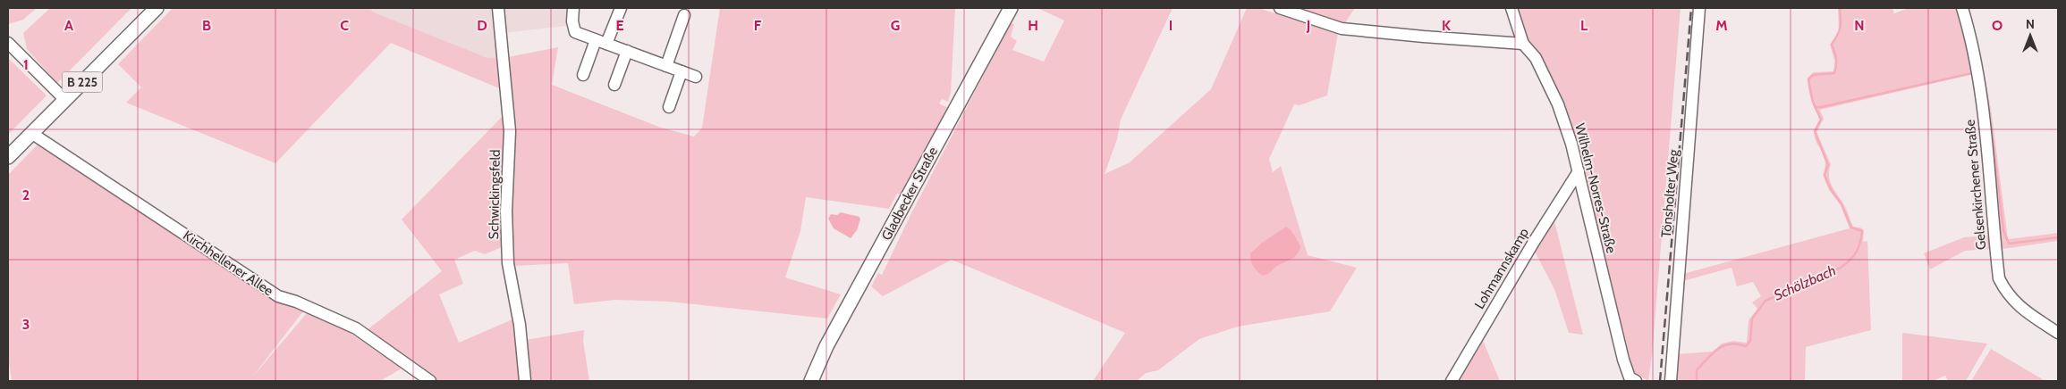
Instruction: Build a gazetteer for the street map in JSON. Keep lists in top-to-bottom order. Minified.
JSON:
{"streets":{"main road":["B 225","Gladbecker Straße"],"street":["Gelsenkirchener Straße","Wilhelm-Norres-Straße","Tönsholter Weg","Schwickingsfeld","Kirchhellener Allee","Lohmannskamp"]},"crossings":[["B 225","Kirchhellener Allee"],["Wilhelm-Norres-Straße","Lohmannskamp"]],"water":["Schölzbach"],"north":"top","grid":{"columns":["A","B","C","D","E","F","G","H","I","J","K","L","M","N","O"],"rows":["1","2","3"]}}
